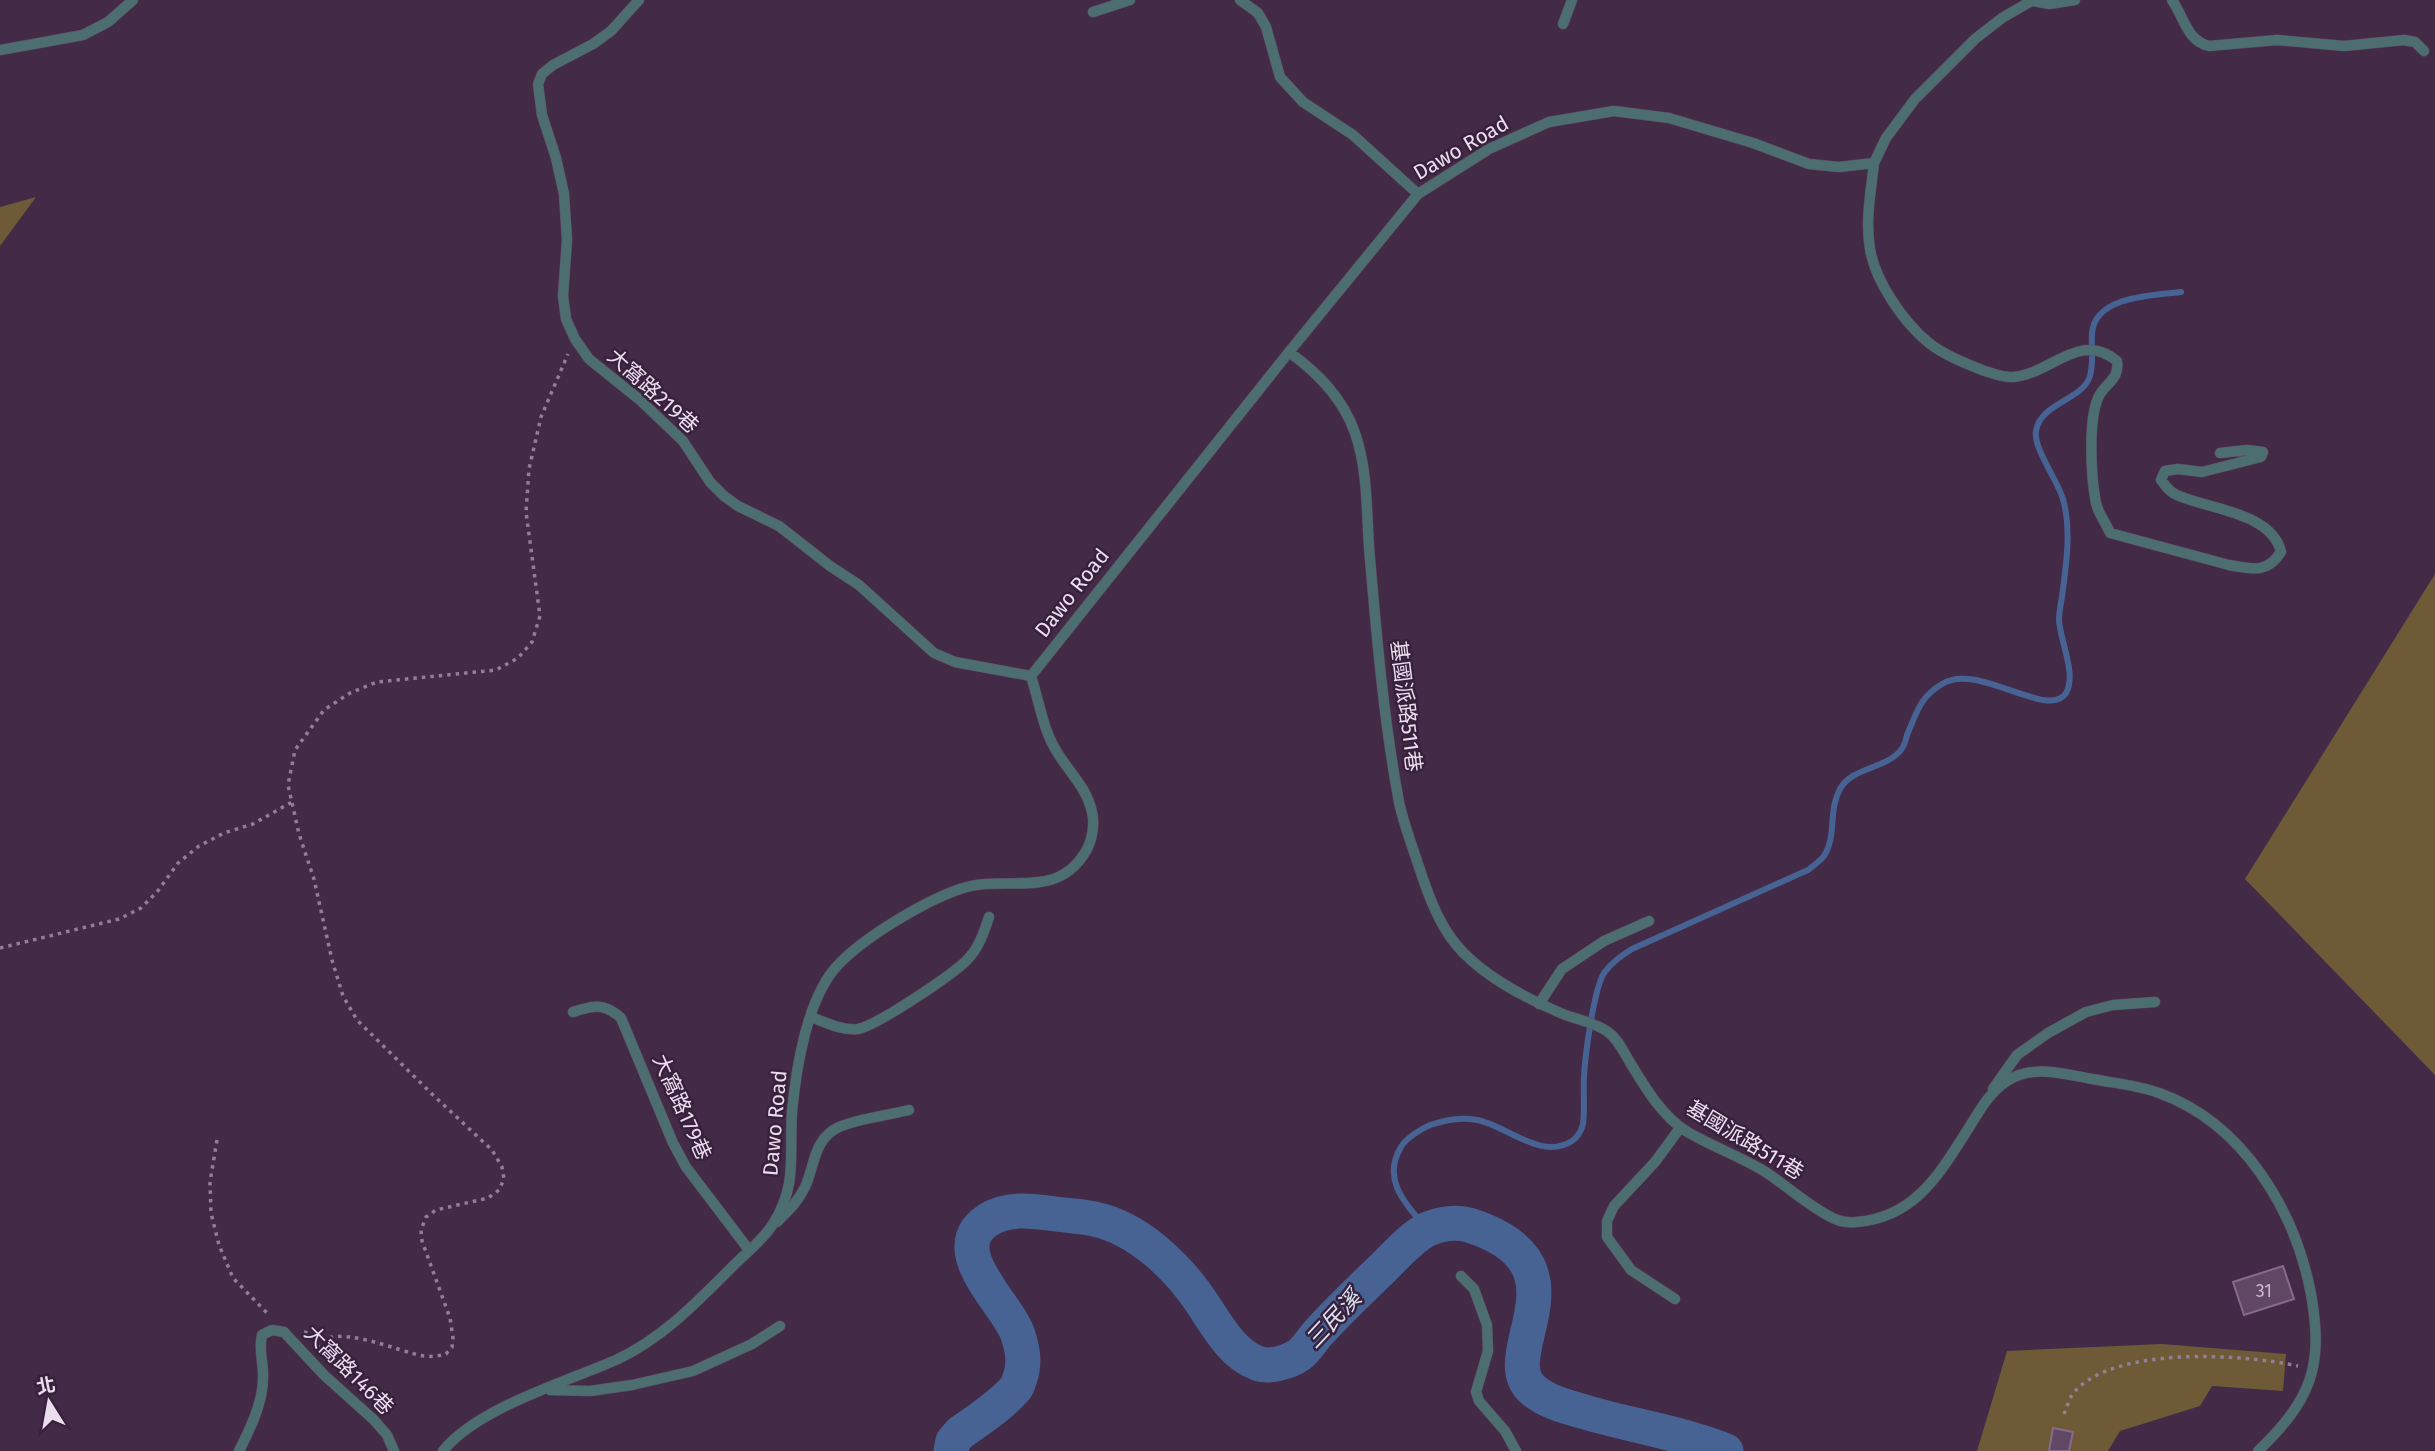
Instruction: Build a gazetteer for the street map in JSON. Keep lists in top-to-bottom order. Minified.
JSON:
{"streets":{"lane":["Dawo Road","大窩路219巷","基國派路511巷","大窩路179巷","大窩路146巷"]},"crossings":[["Dawo Road","大窩路219巷"],["Dawo Road","基國派路511巷"],["Dawo Road","大窩路179巷"]],"water":["三民溪"],"house_numbers":["31"],"north":"top"}
